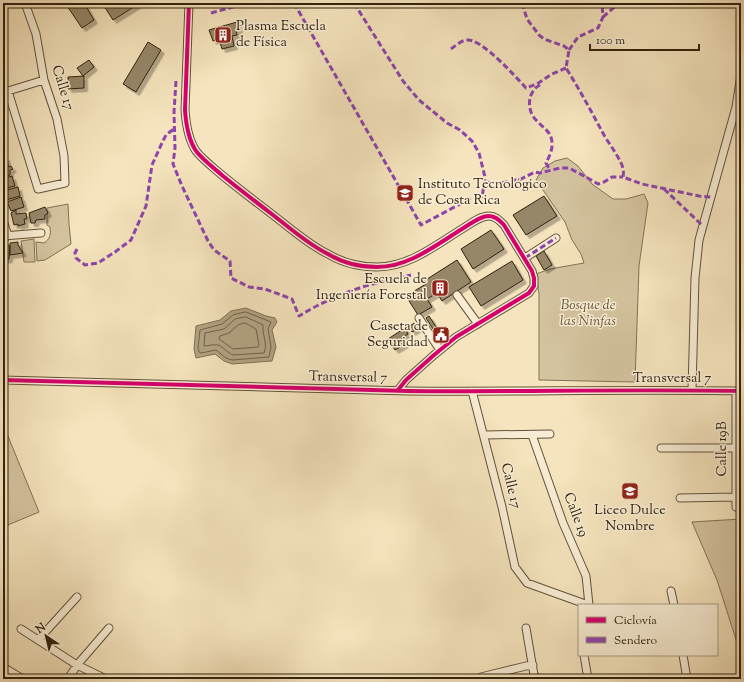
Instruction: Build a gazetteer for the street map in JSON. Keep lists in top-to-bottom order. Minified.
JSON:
{"streets":{"street":["Calle 17","Transversal 7","Calle 19B","Calle 19"]},"crossings":[["Calle 17","Transversal 7"],["Transversal 7","Calle 19B"]],"parks":["Bosque de las Ninfas"],"places":{"building":["Plasma Escuela de Física","Escuela de Ingeniería Forestal"],"school or university":["Instituto Tecnológico de Costa Rica","Liceo Dulce Nombre"],"public building":["Caseta de Seguridad"]},"legend":["Ciclovía","Sendero"],"scale_bar":"100 m","north":"top left"}
